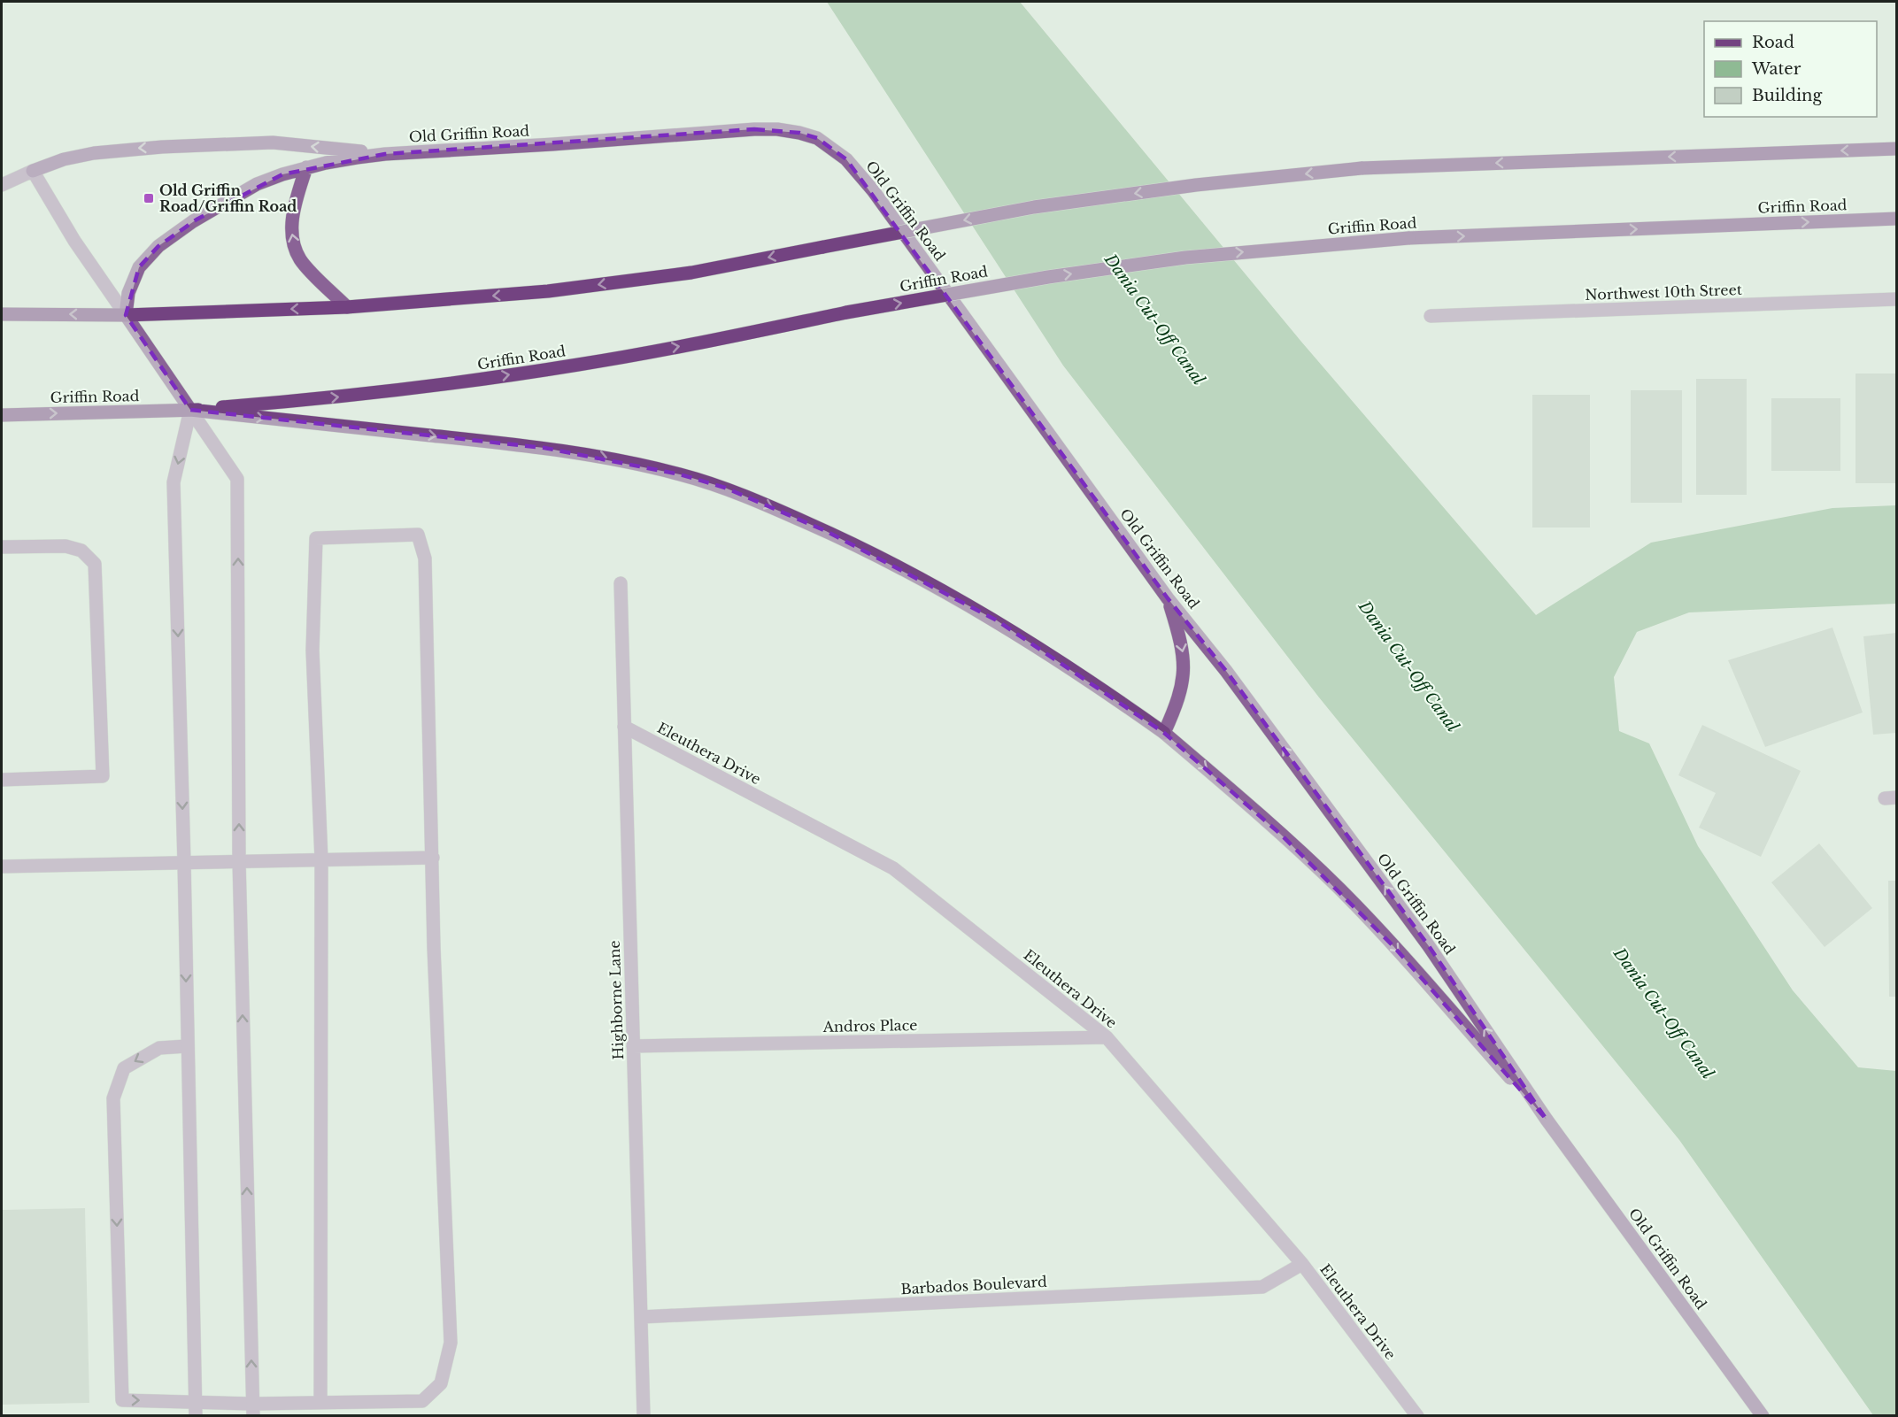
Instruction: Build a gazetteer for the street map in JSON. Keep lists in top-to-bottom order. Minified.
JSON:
{"streets":{"main road":["Griffin Road"],"street":["Old Griffin Road","Northwest 10th Street","Eleuthera Drive","Highborne Lane","Andros Place","Barbados Boulevard"]},"crossings":[["Eleuthera Drive","Highborne Lane"],["Eleuthera Drive","Andros Place"],["Eleuthera Drive","Barbados Boulevard"],["Highborne Lane","Andros Place"],["Highborne Lane","Barbados Boulevard"]],"water":["Dania Cut-Off Canal"],"places":{"transit":["Old Griffin Road/Griffin Road"]},"legend":["Road","Water","Building"]}
